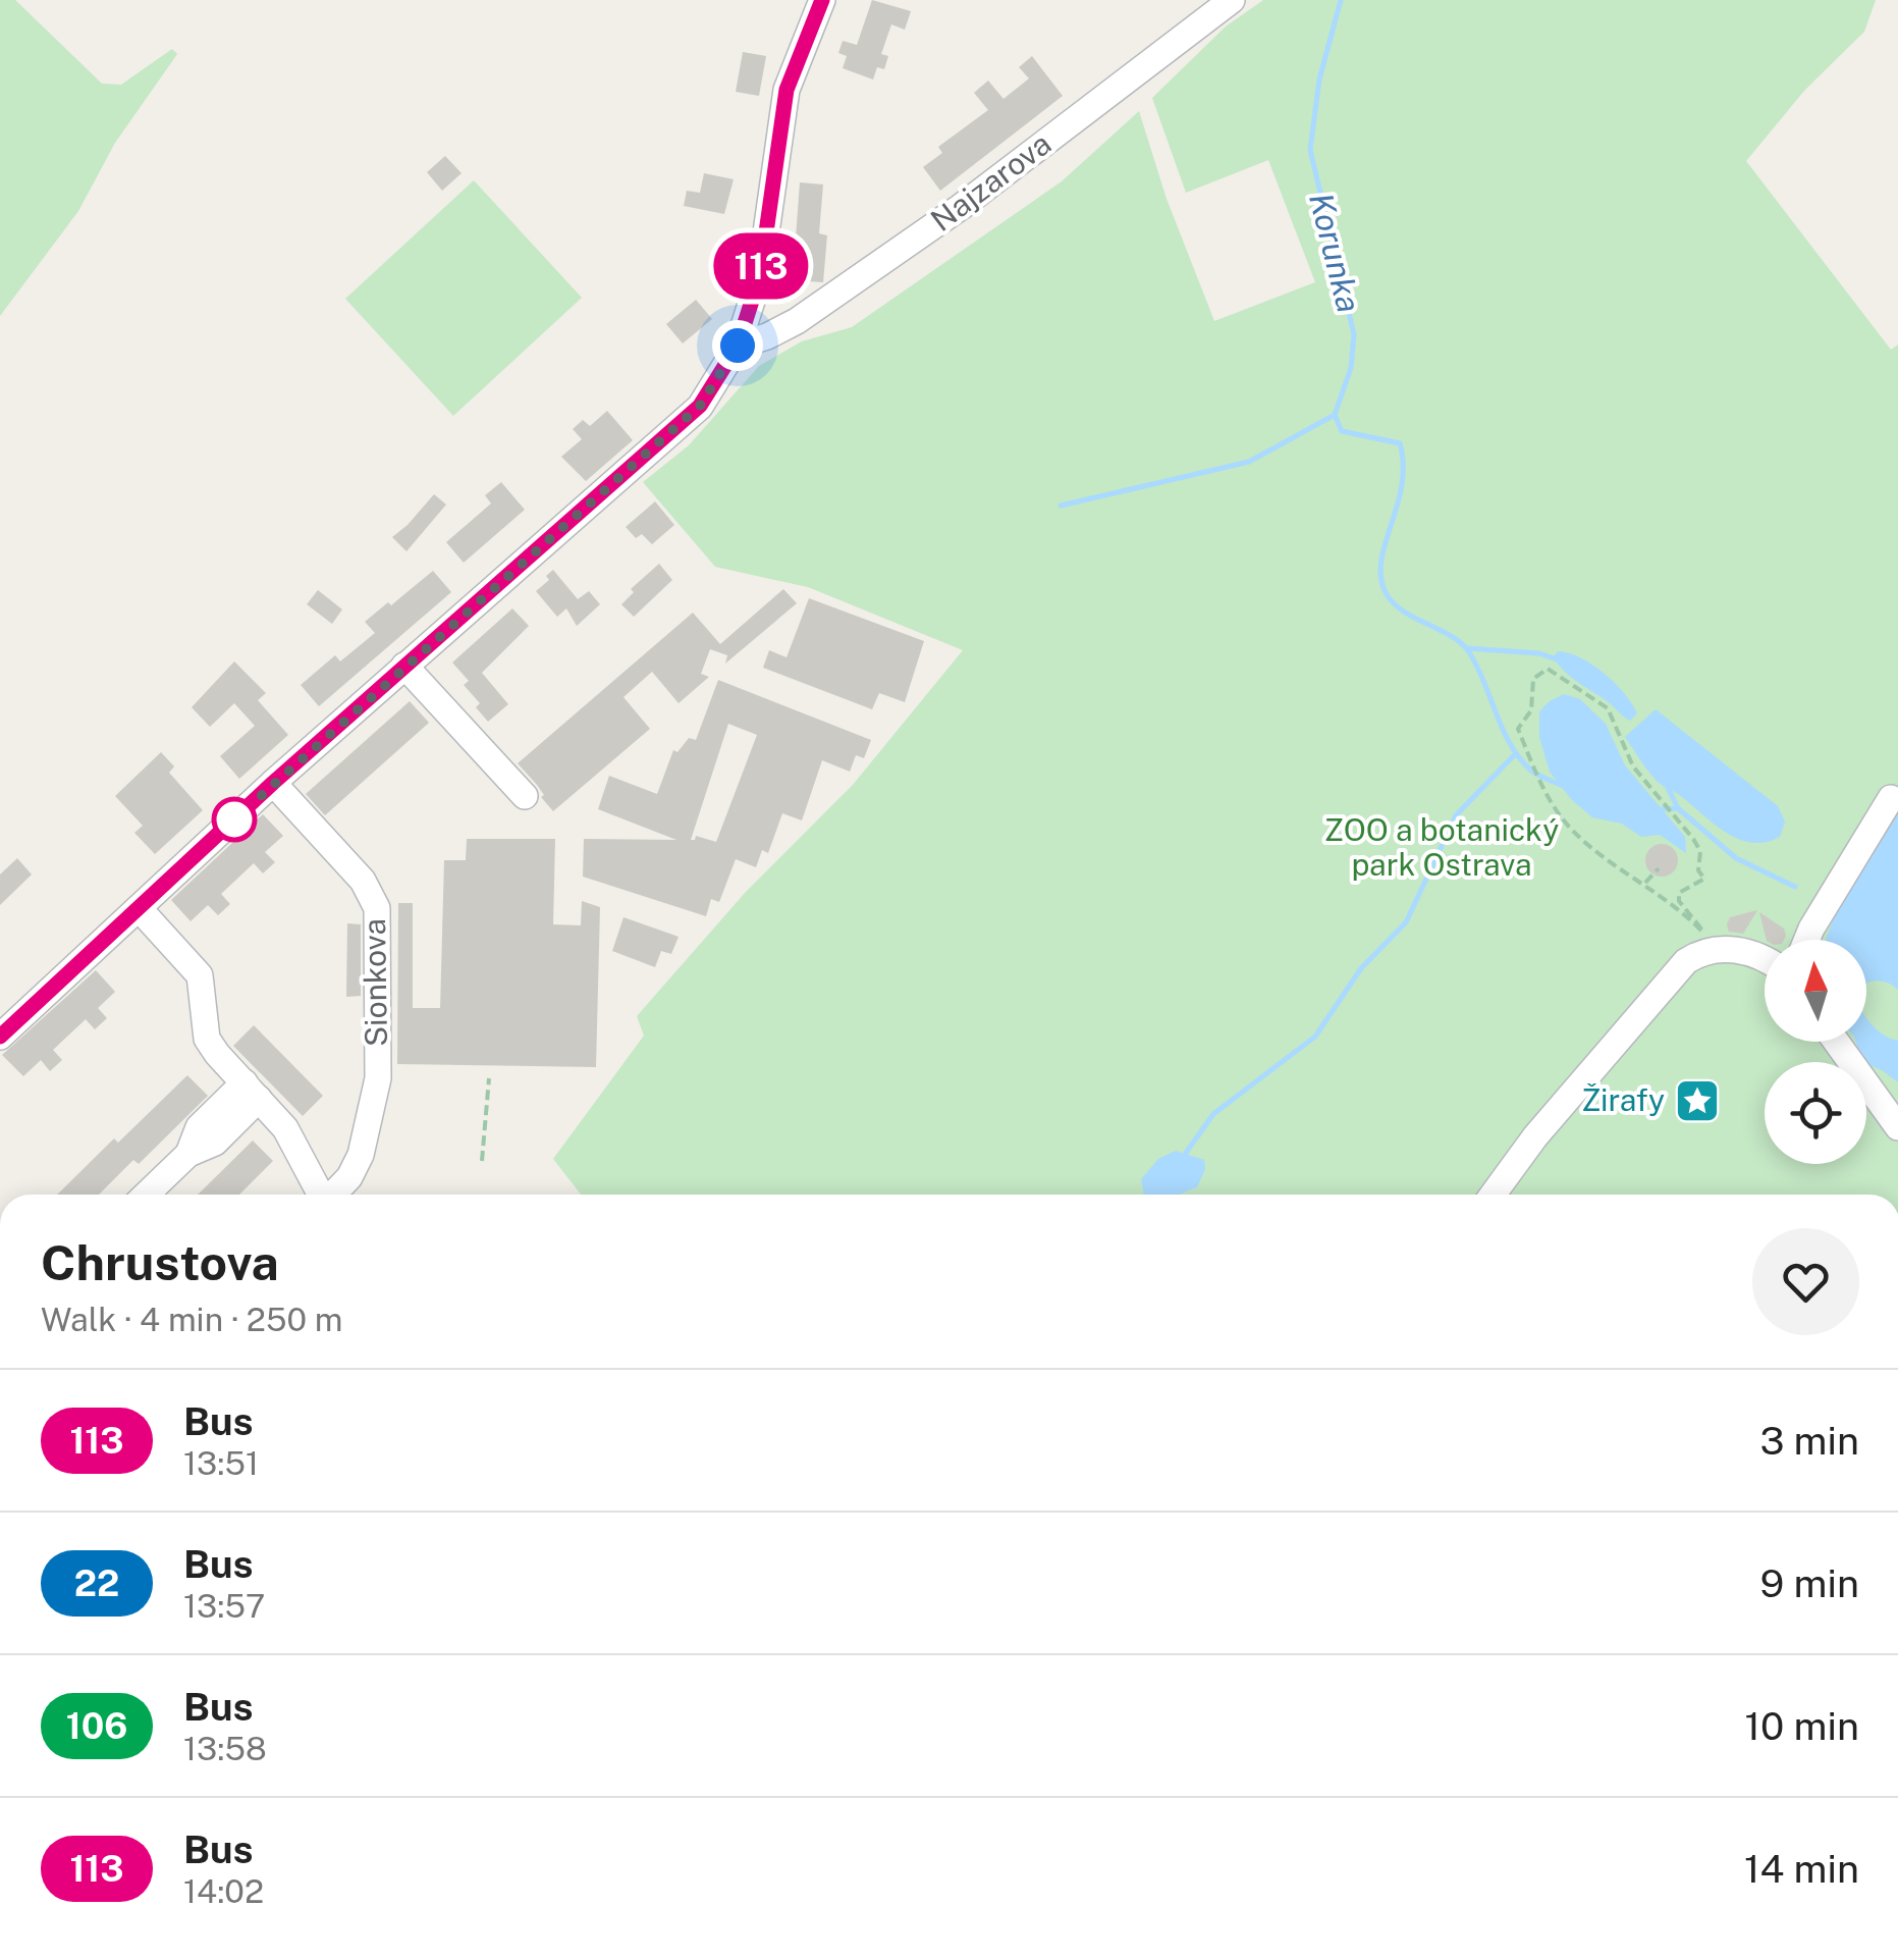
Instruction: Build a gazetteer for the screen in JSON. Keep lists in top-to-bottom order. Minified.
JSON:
{"streets":{"street":["Najzarova","Sionkova"]},"water":["Korunka"],"parks":["ZOO a botanický park Ostrava"],"places":{"place":["Žirafy"]},"lines":["bus line 113"],"north":"top","page":{"on_map":"113","heading":["Chrustova","Walk · 4 min · 250 m"],"list":[{"mark":"113","name":"Bus","note":"13:51","value":"3 min"},{"mark":"22","name":"Bus","note":"13:57","value":"9 min"},{"mark":"106","name":"Bus","note":"13:58","value":"10 min"},{"mark":"113","name":"Bus","note":"14:02","value":"14 min"}]}}
